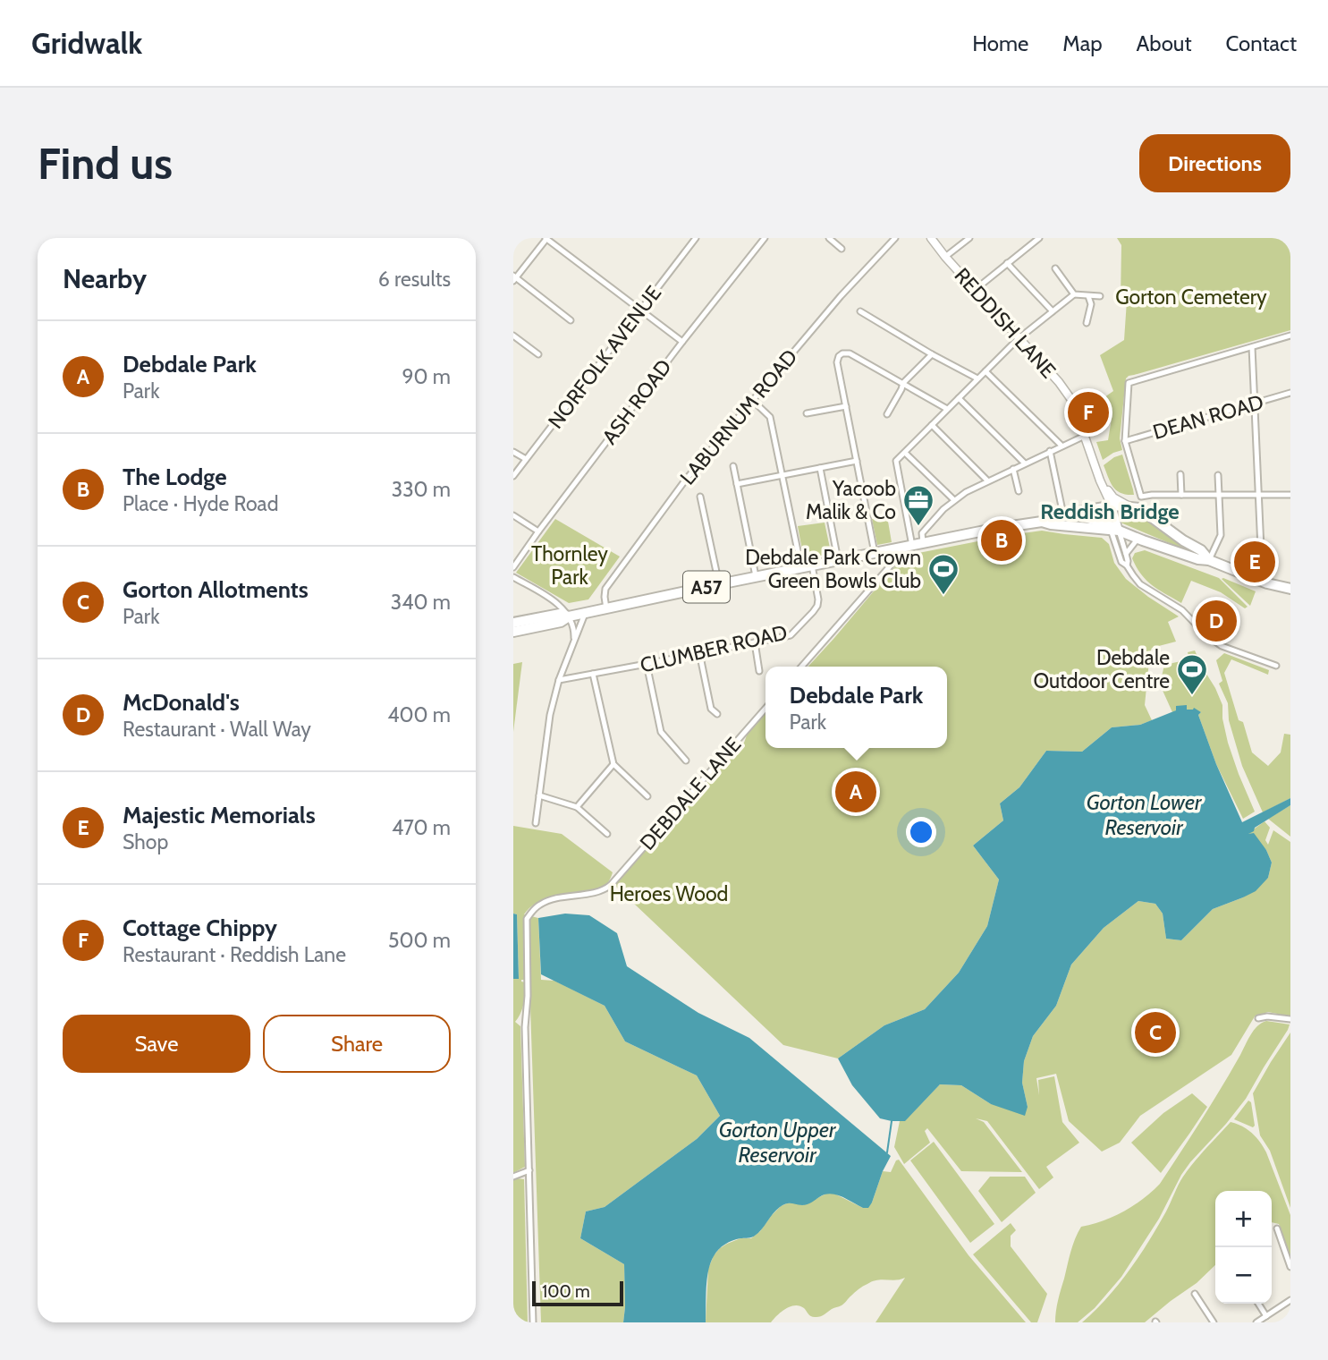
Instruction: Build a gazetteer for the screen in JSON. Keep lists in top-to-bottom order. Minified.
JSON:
{"streets":{"highway":["A57"],"main road":["REDDISH LANE"],"street":["NORFOLK AVENUE","ASH ROAD","LABURNUM ROAD","DEAN ROAD","CLUMBER ROAD","DEBDALE LANE"]},"crossings":[["REDDISH LANE","A57"],["LABURNUM ROAD","A57"],["A57","CLUMBER ROAD"]],"districts":["Reddish Bridge"],"water":["Gorton Lower Reservoir","Gorton Upper Reservoir"],"parks":["Gorton Cemetery","Thornley Park","Heroes Wood"],"places":{"office":["Yacoob Malik & Co"],"sports":["Debdale Park Crown Green Bowls Club","Debdale Outdoor Centre"]},"scale_bar":"100 m","page":{"header":"Gridwalk","nav":["Home","Map","About","Contact"],"buttons":["Directions",["Save","Share"]],"title":"Find us","heading":["Nearby","6 results"],"list":[{"mark":"A","name":"Debdale Park","note":"Park","value":"90 m"},{"mark":"B","name":"The Lodge","note":"Place · Hyde Road","value":"330 m"},{"mark":"C","name":"Gorton Allotments","note":"Park","value":"340 m"},{"mark":"D","name":"McDonald's","note":"Restaurant · Wall Way","value":"400 m"},{"mark":"E","name":"Majestic Memorials","note":"Shop","value":"470 m"},{"mark":"F","name":"Cottage Chippy","note":"Restaurant · Reddish Lane","value":"500 m"}],"pins":["F","B","E","D","A","C"],"popup":["Debdale Park","Park"],"map_buttons":["+","−"],"scale":"100 m"}}
